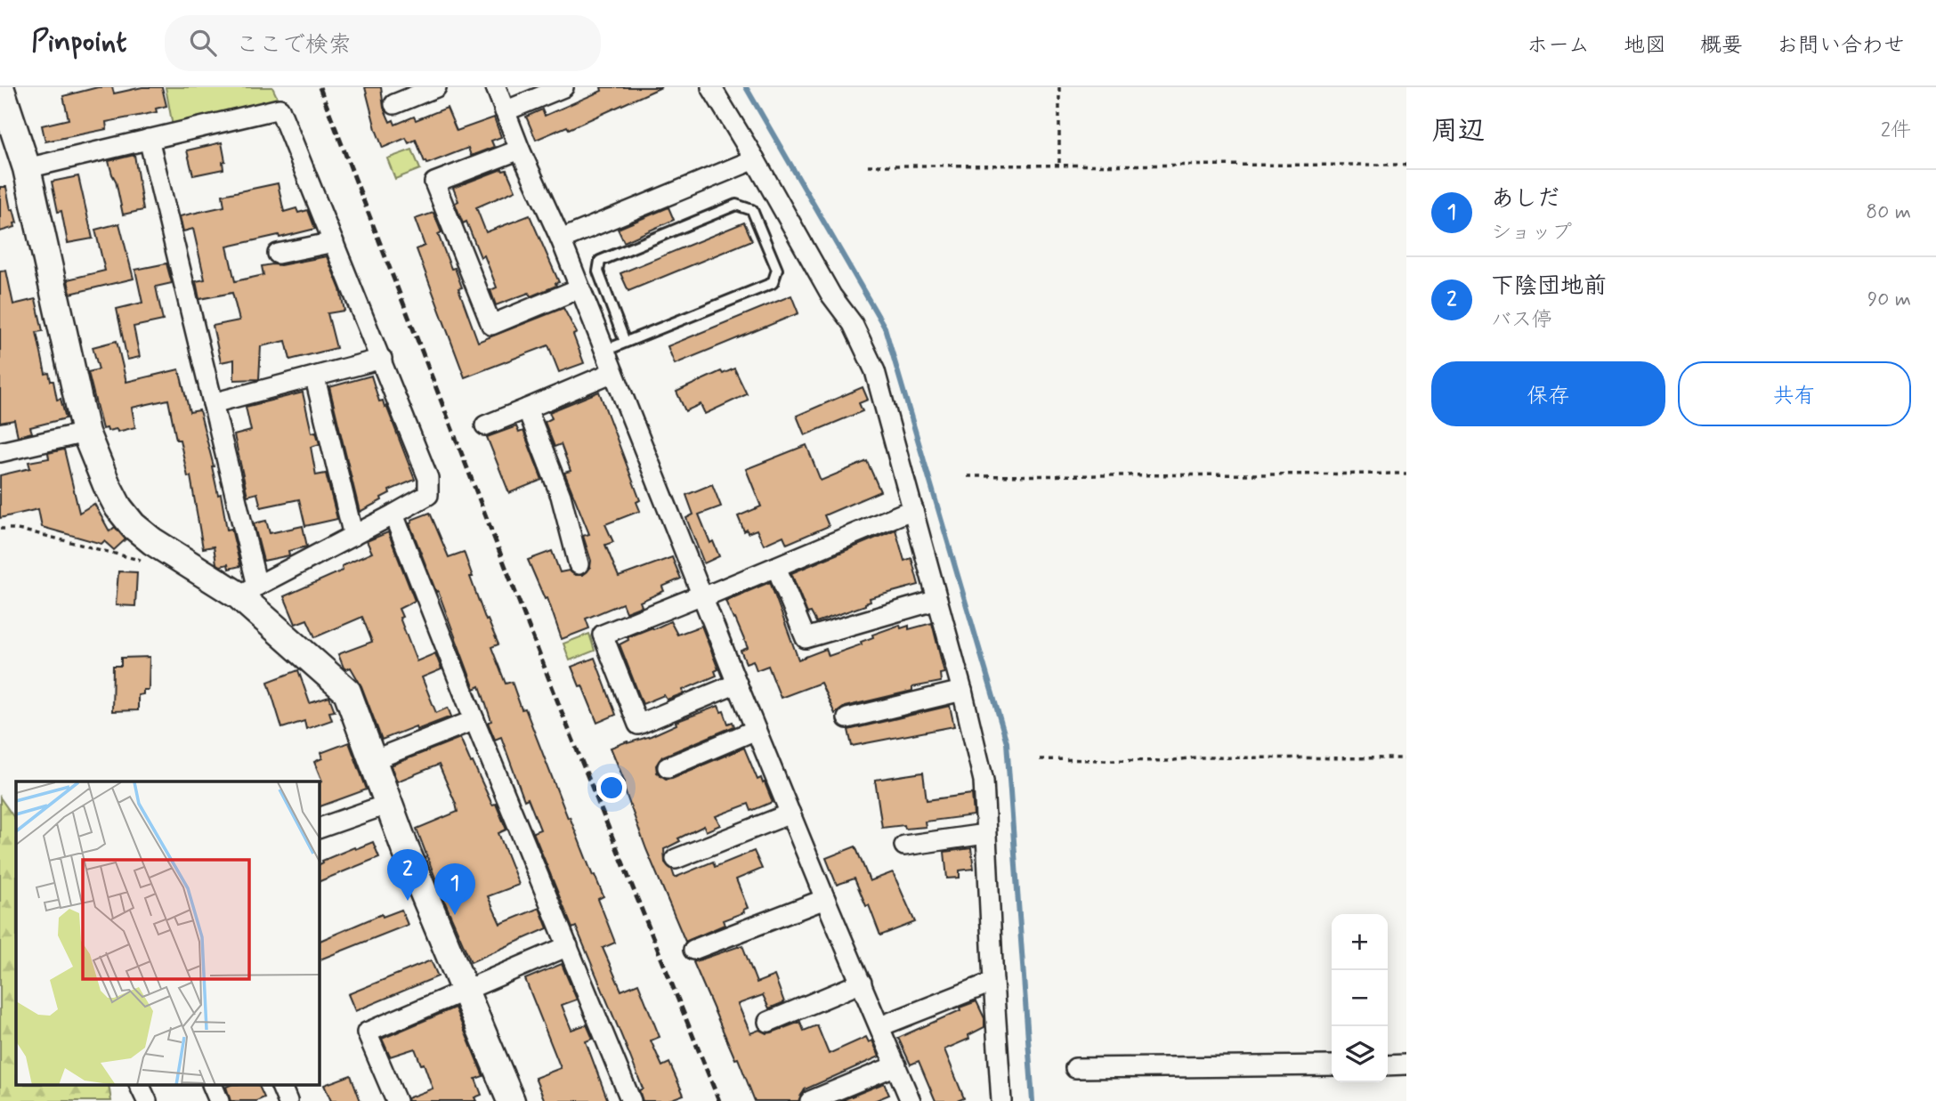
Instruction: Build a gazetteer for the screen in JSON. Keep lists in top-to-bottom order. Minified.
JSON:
{"page":{"header":"Pinpoint","search":"ここで検索","nav":["ホーム","地図","概要","お問い合わせ"],"heading":["周辺","2件"],"list":[{"mark":"1","name":"あしだ","note":"ショップ","value":"80 m"},{"mark":"2","name":"下陰団地前","note":"バス停","value":"90 m"}],"buttons":["保存","共有"],"pins":["2","1"],"map_buttons":["+","−"]}}
